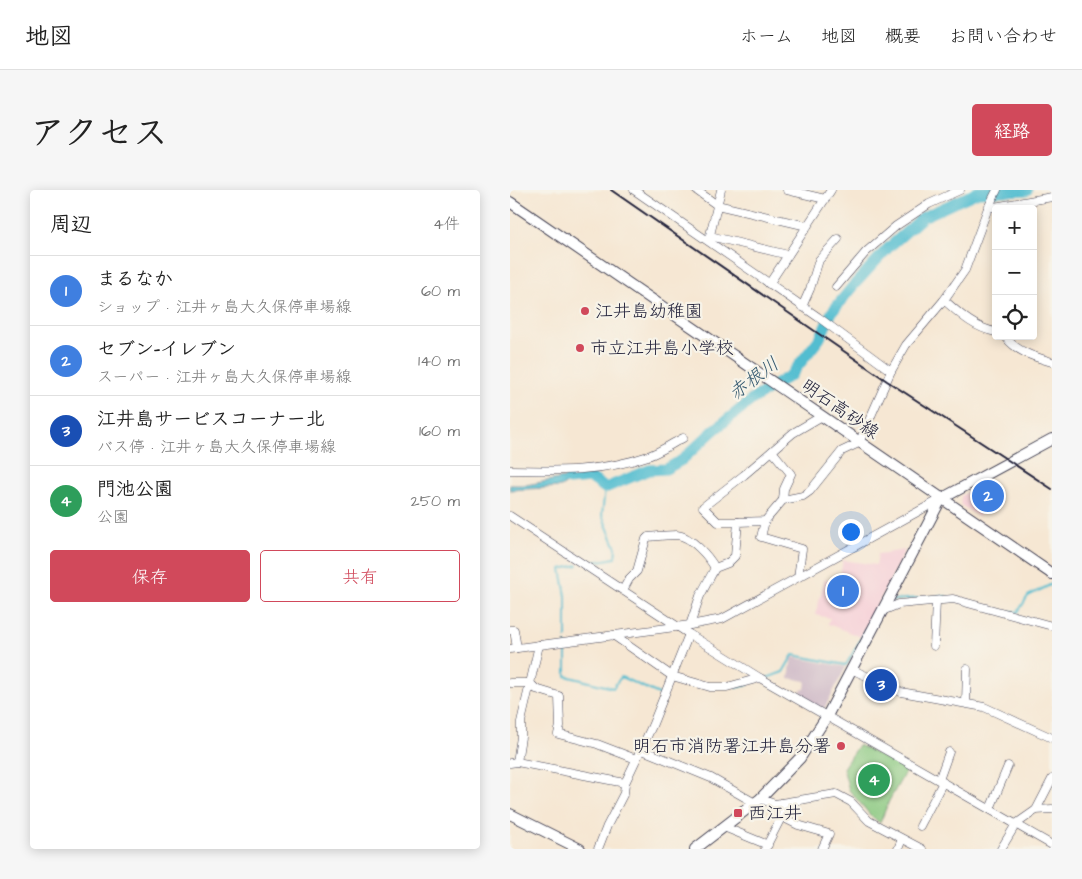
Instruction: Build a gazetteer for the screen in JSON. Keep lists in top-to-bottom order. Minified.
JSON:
{"streets":{"main road":["明石高砂線"]},"water":["赤根川"],"places":{"other":["江井島幼稚園","市立江井島小学校","明石市消防署江井島分署"],"transit":["西江井"]},"page":{"header":"地図","nav":["ホーム","地図","概要","お問い合わせ"],"title":"アクセス","buttons":["経路",["保存","共有"]],"heading":["周辺","4件"],"map_buttons":["+","−"],"list":[{"mark":"1","name":"まるなか","note":"ショップ · 江井ヶ島大久保停車場線","value":"60 m"},{"mark":"2","name":"セブン-イレブン","note":"スーパー · 江井ヶ島大久保停車場線","value":"140 m"},{"mark":"3","name":"江井島サービスコーナー北","note":"バス停 · 江井ヶ島大久保停車場線","value":"160 m"},{"mark":"4","name":"門池公園","note":"公園","value":"250 m"}],"pins":["2","1","3","4"]}}
